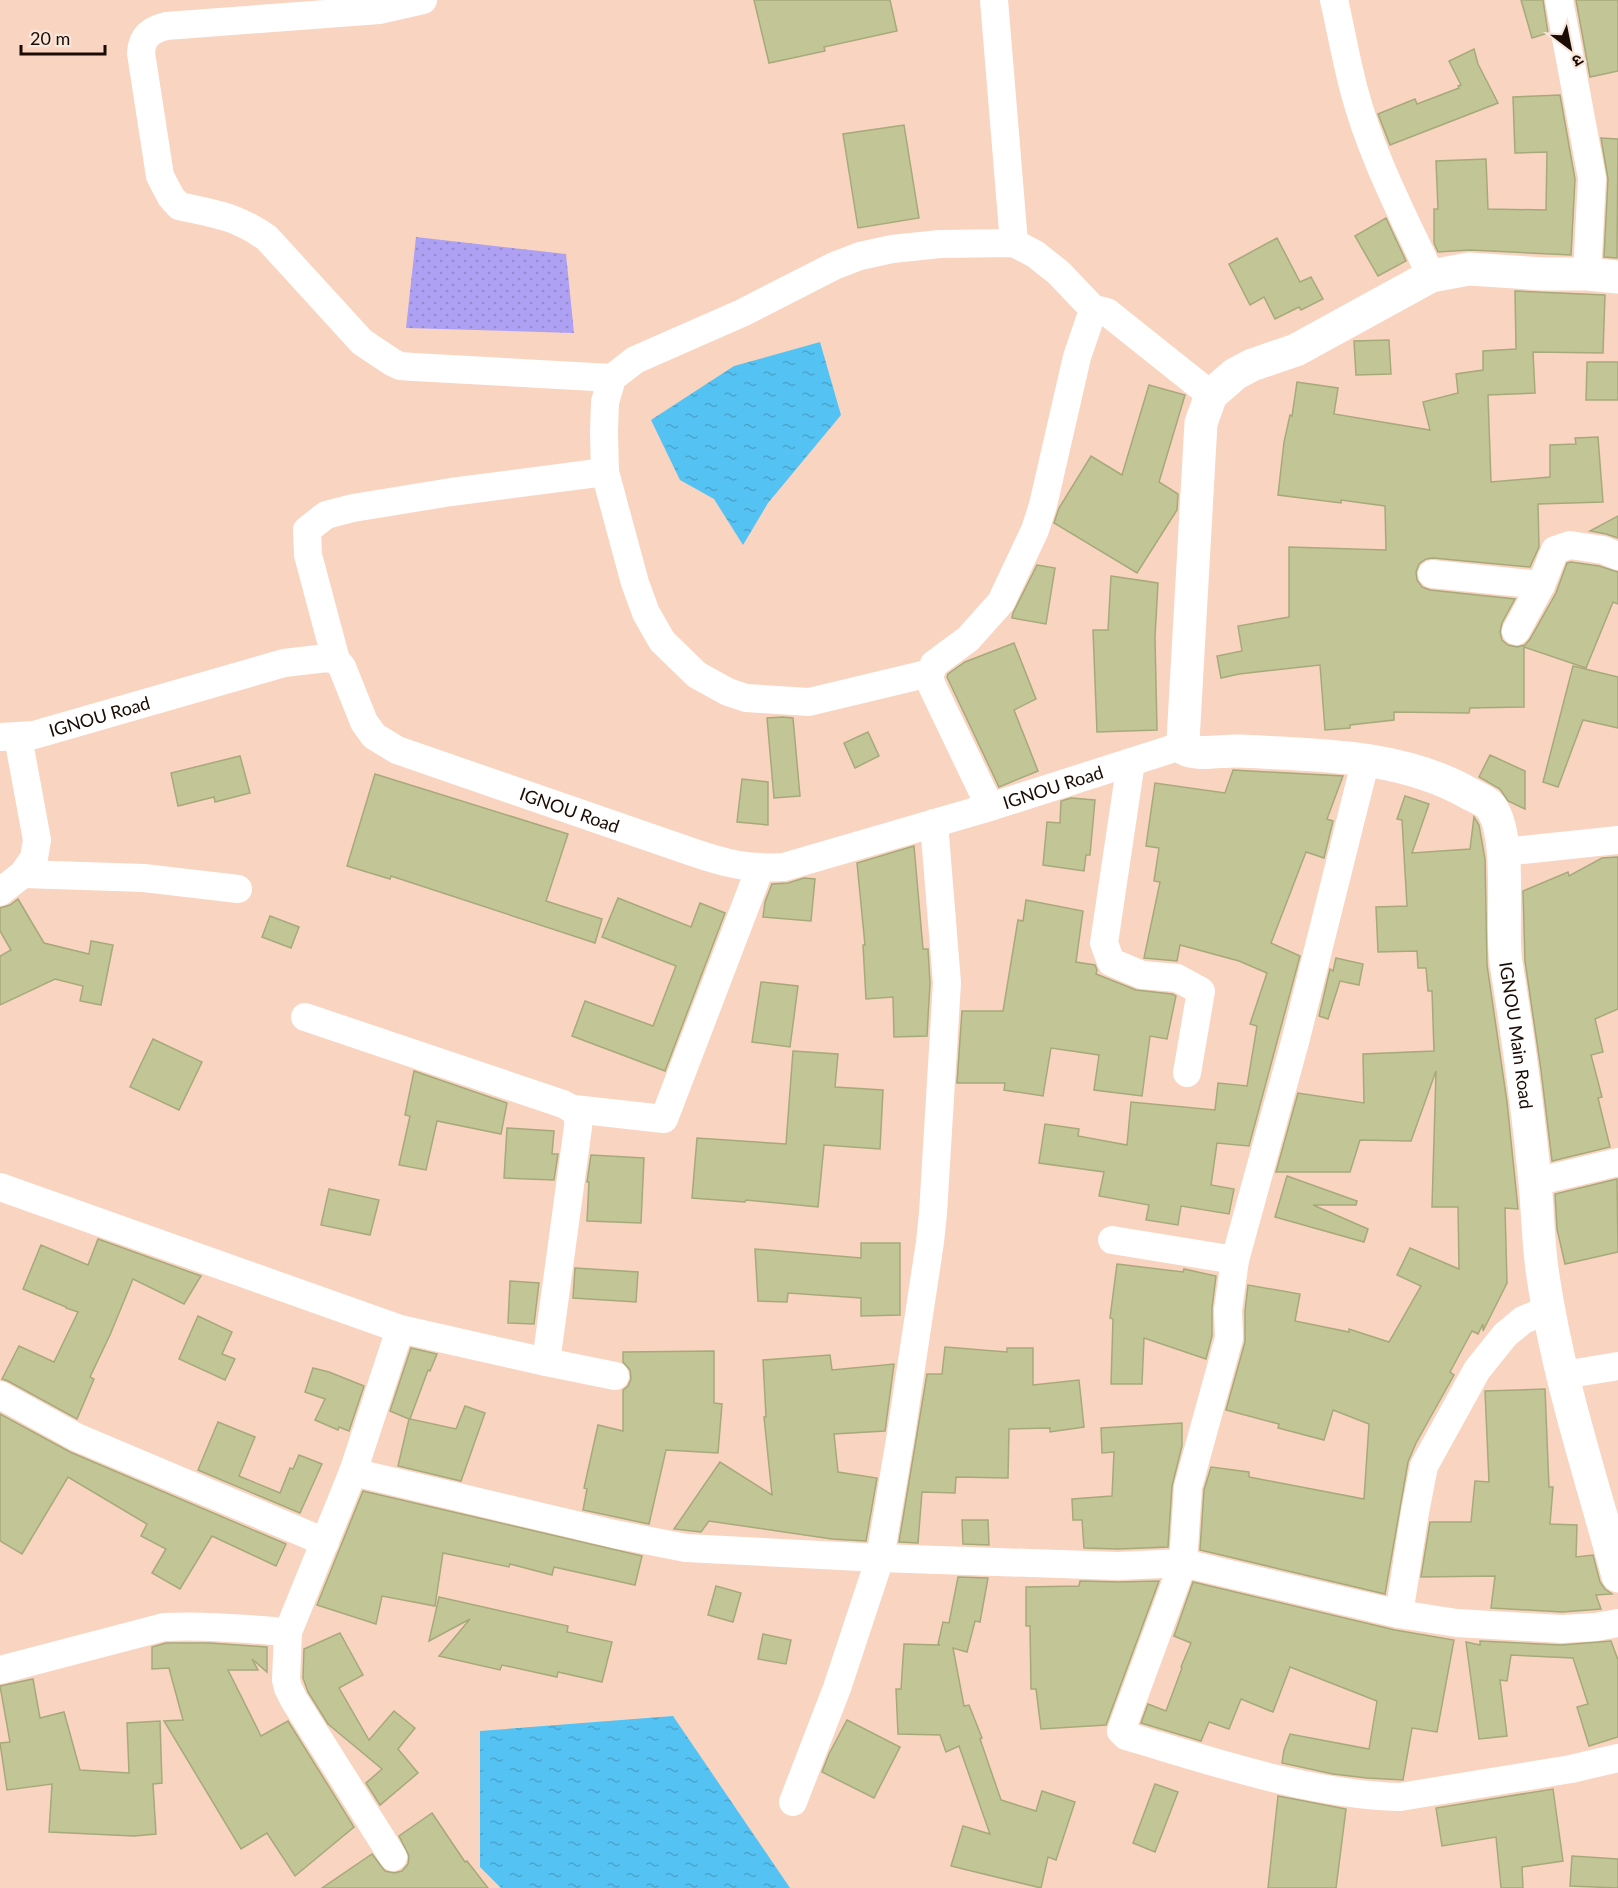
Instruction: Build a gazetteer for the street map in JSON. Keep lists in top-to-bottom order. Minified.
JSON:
{"streets":{"street":["IGNOU Road","IGNOU Main Road"]},"crossings":[["IGNOU Road","IGNOU Main Road"]],"scale_bar":"20 m","north":"bottom right"}
